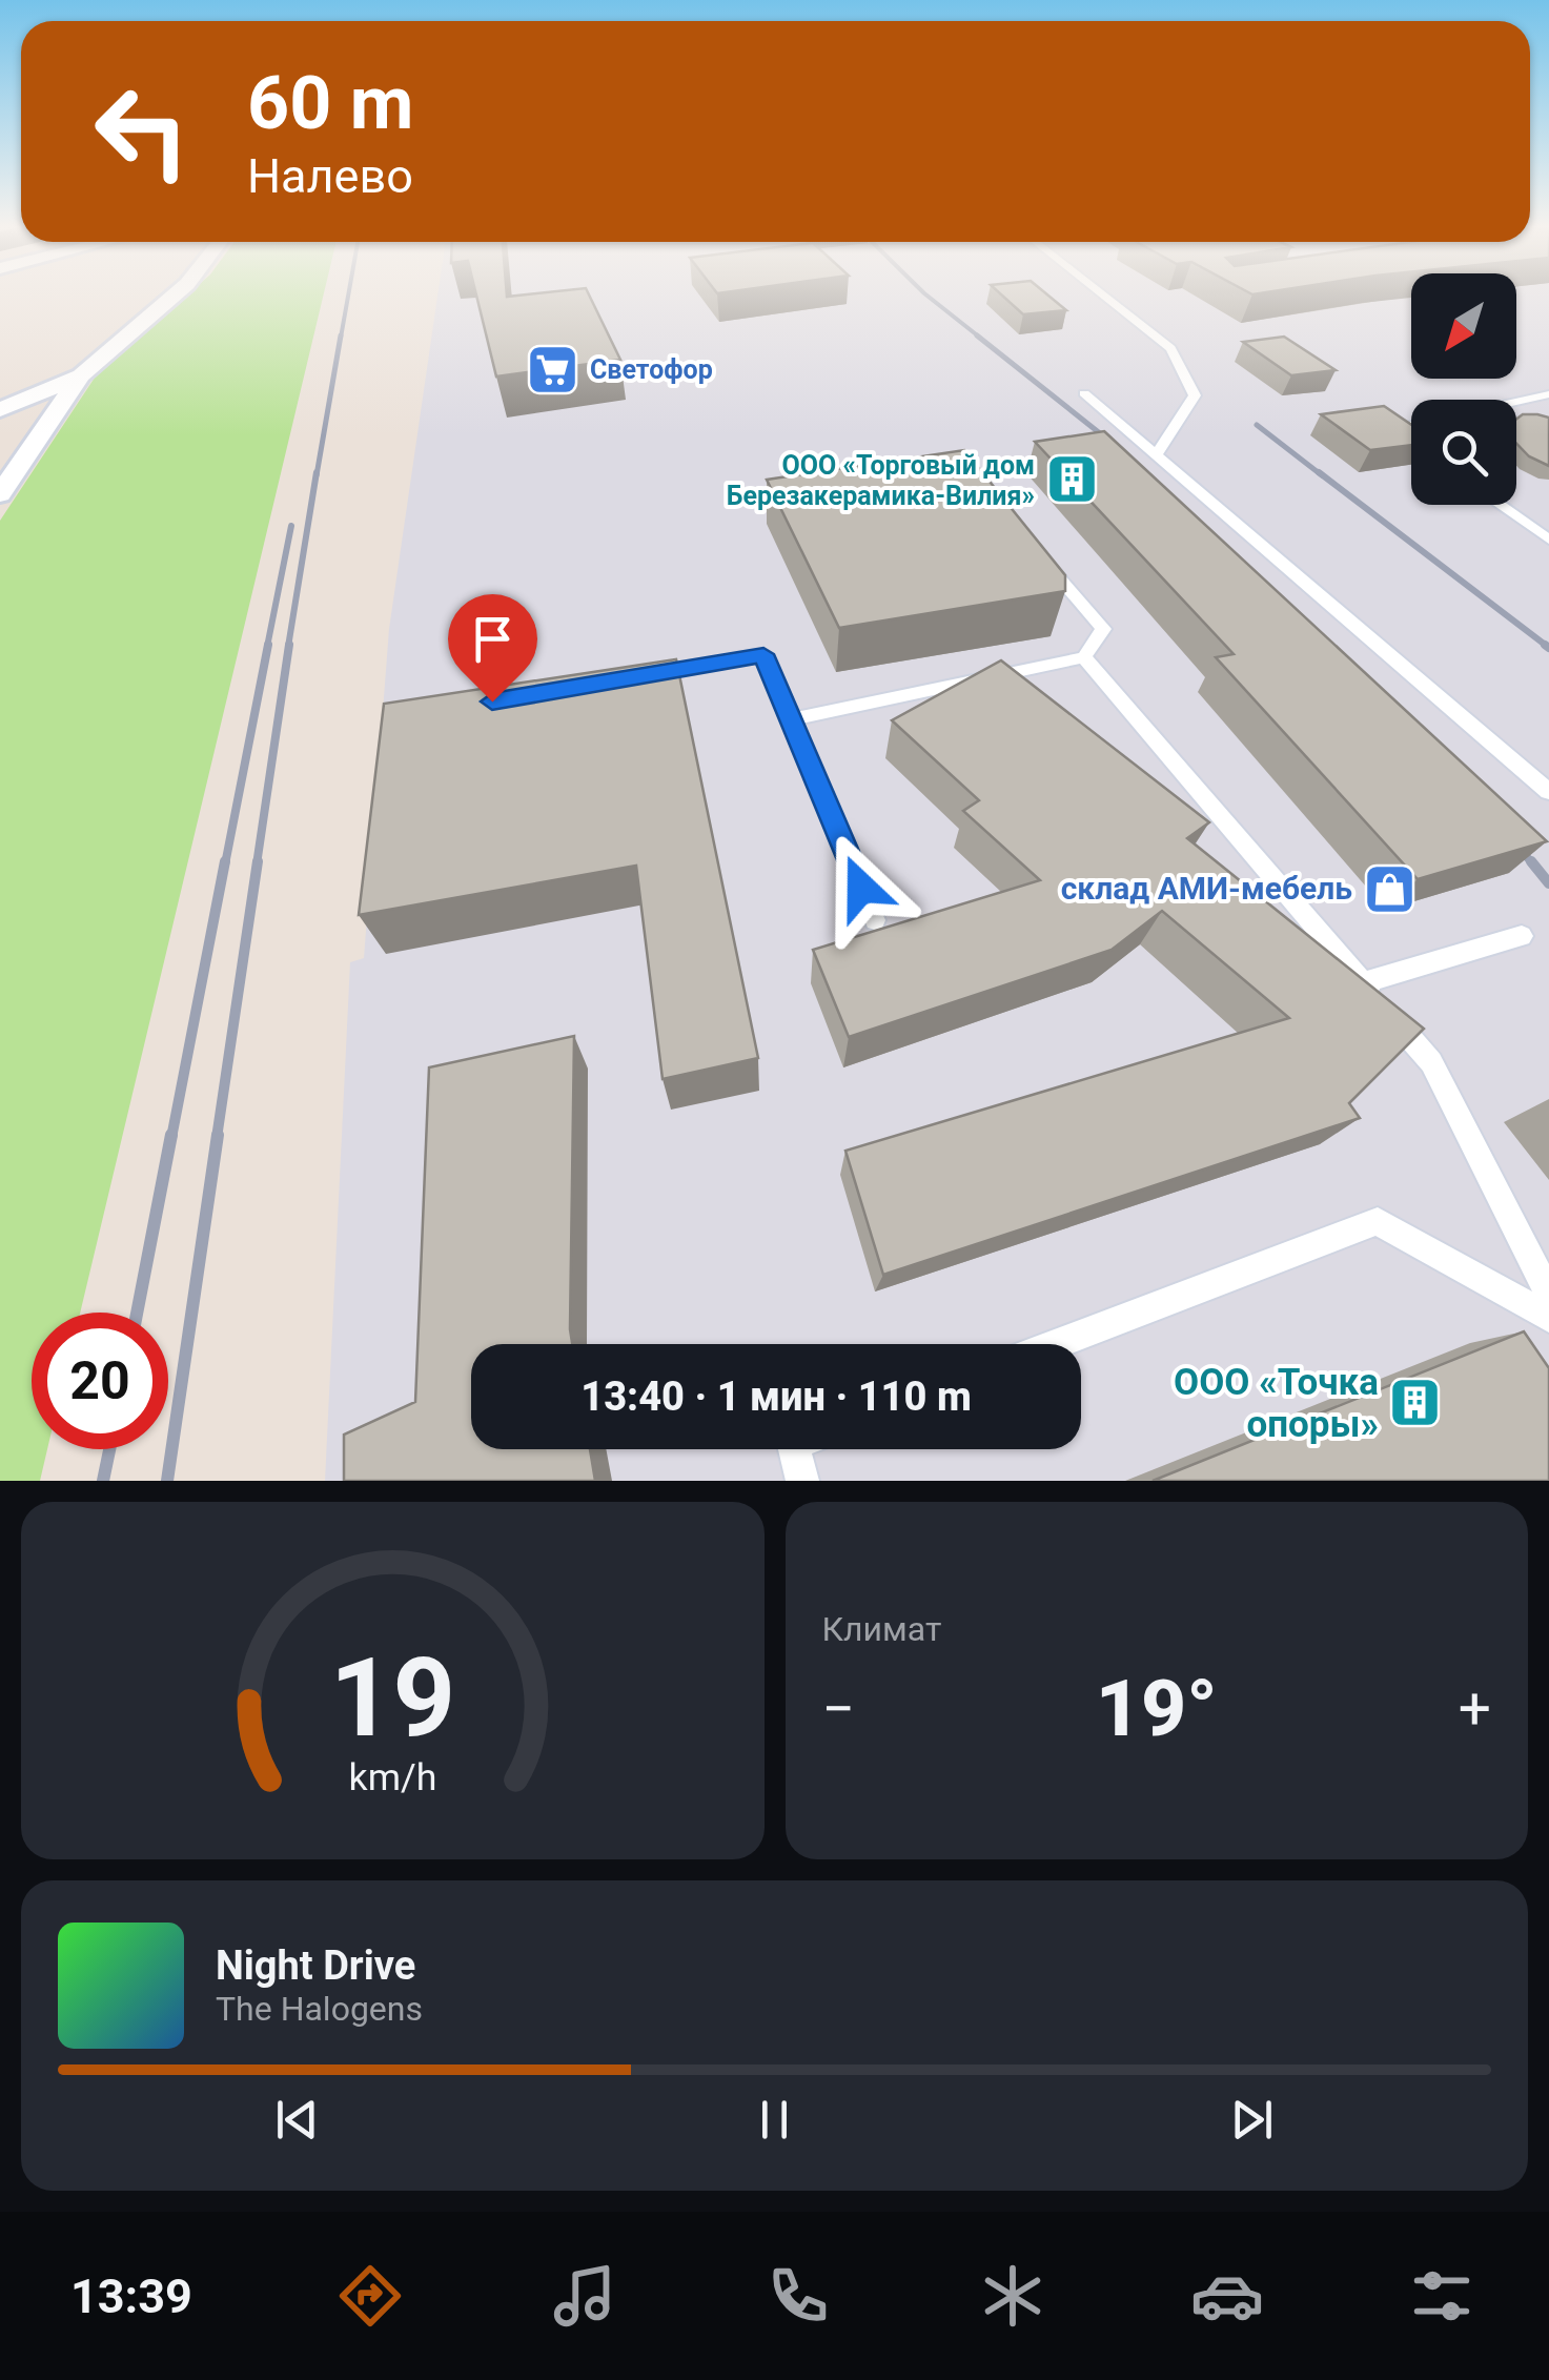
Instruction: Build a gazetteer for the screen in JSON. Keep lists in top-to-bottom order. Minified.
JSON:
{"places":{"supermarket":["Светофор"],"building":["ООО «Торговый дом Березакерамика-Вилия»","ООО «Точка опоры»"],"shop":["склад АМИ-мебель"]},"north":"bottom left","page":{"turn":["60 m","Налево"],"limit":"20","trip":"13:40 · 1 мин · 110 m","tile":"Климат","heat":["−","19°","+"],"song":["Night Drive","The Halogens"],"tabs":"13:39","gauge":["19","km/h"]}}
